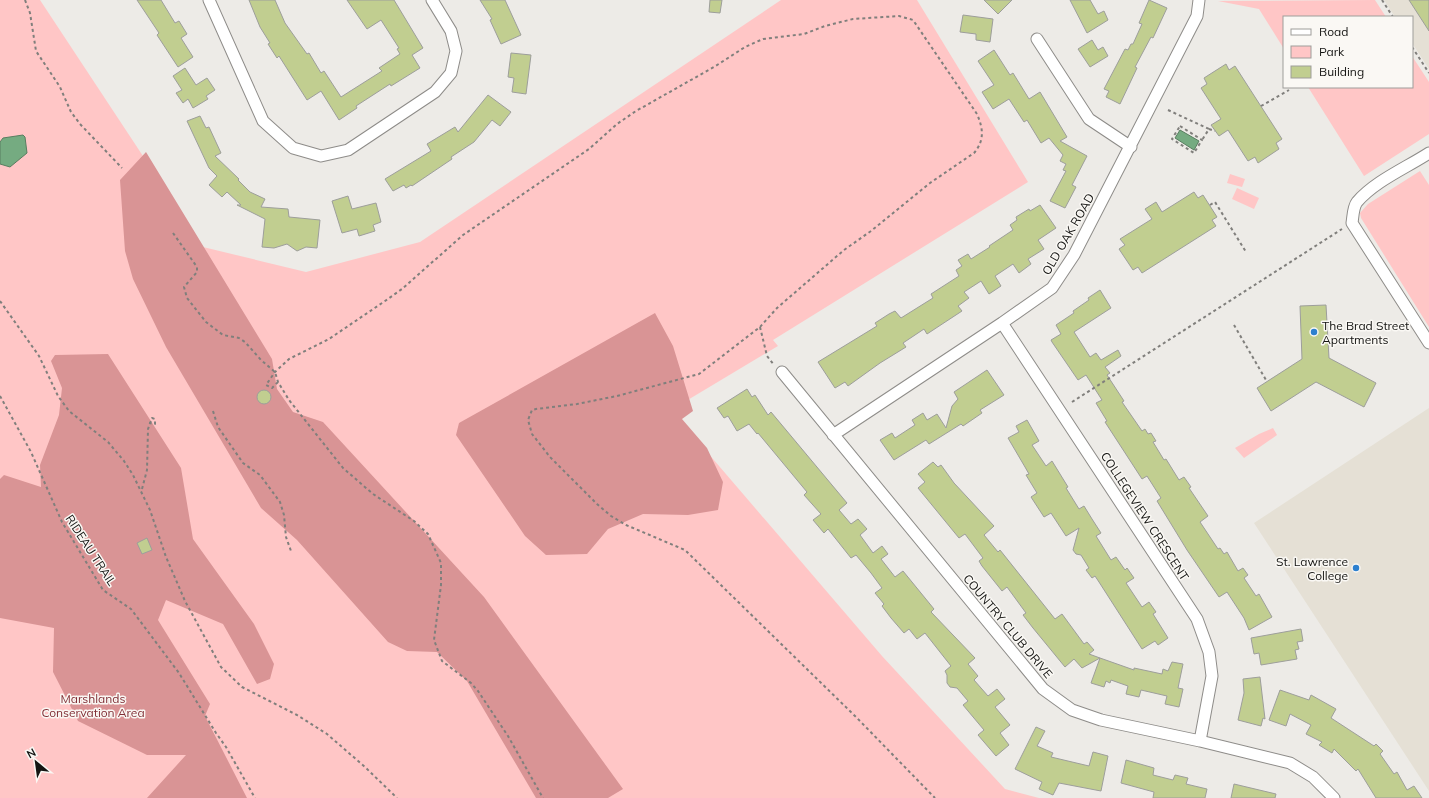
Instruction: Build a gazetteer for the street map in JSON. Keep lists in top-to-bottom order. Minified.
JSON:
{"streets":{"street":["OLD OAK ROAD","COLLEGEVIEW CRESCENT","COUNTRY CLUB DRIVE"],"path":["RIDEAU TRAIL"]},"crossings":[["OLD OAK ROAD","COLLEGEVIEW CRESCENT"],["OLD OAK ROAD","COUNTRY CLUB DRIVE"],["COLLEGEVIEW CRESCENT","COUNTRY CLUB DRIVE"]],"parks":["Marshlands Conservation Area"],"places":["The Brad Street Apartments","St. Lawrence College"],"legend":["Road","Park","Building"],"north":"top left"}
